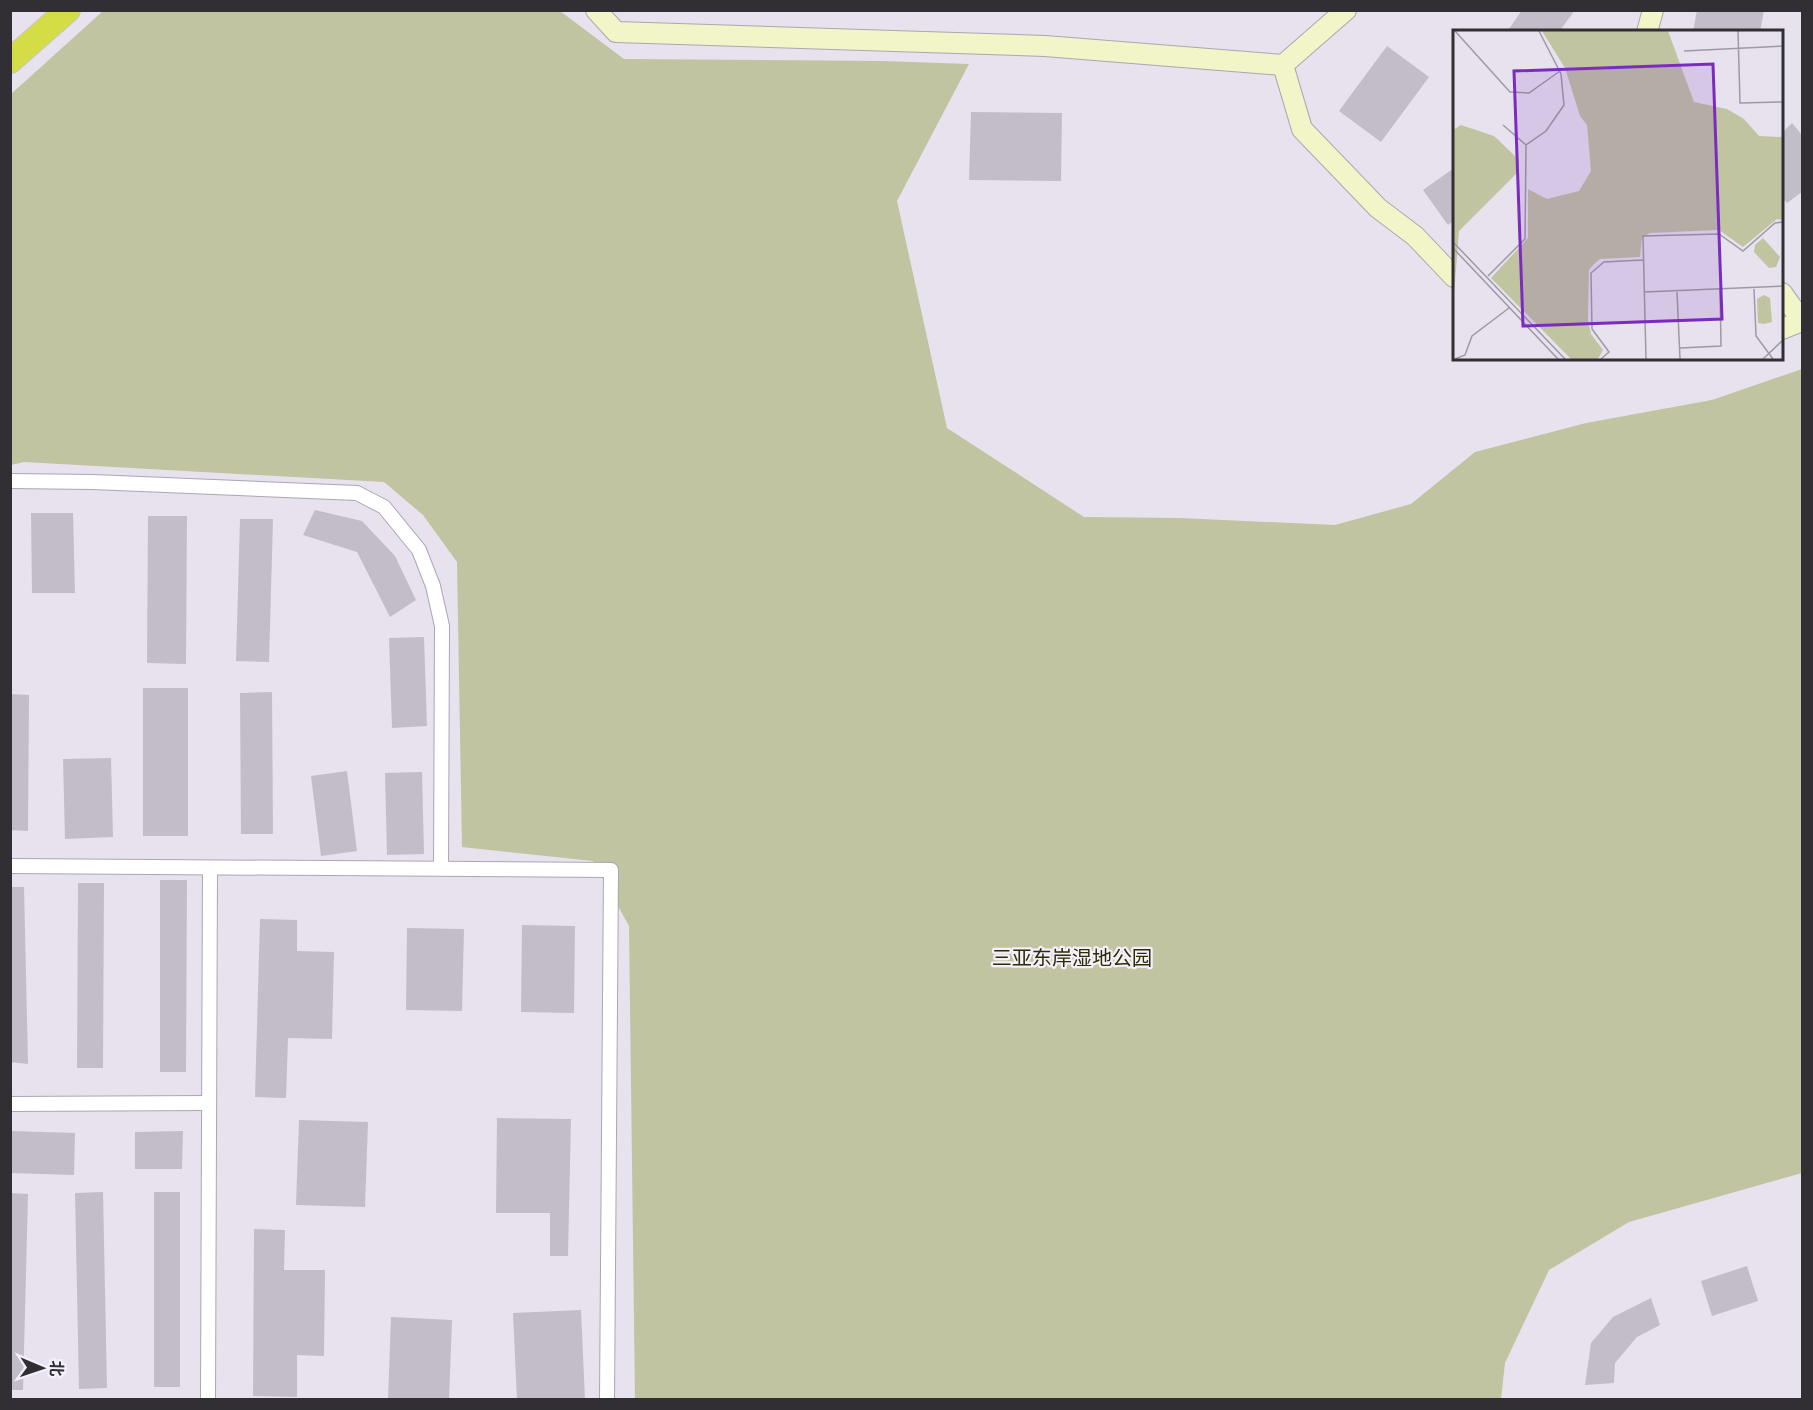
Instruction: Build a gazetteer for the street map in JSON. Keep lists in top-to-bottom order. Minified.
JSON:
{"parks":["三亚东岸湿地公园"],"north":"right"}
